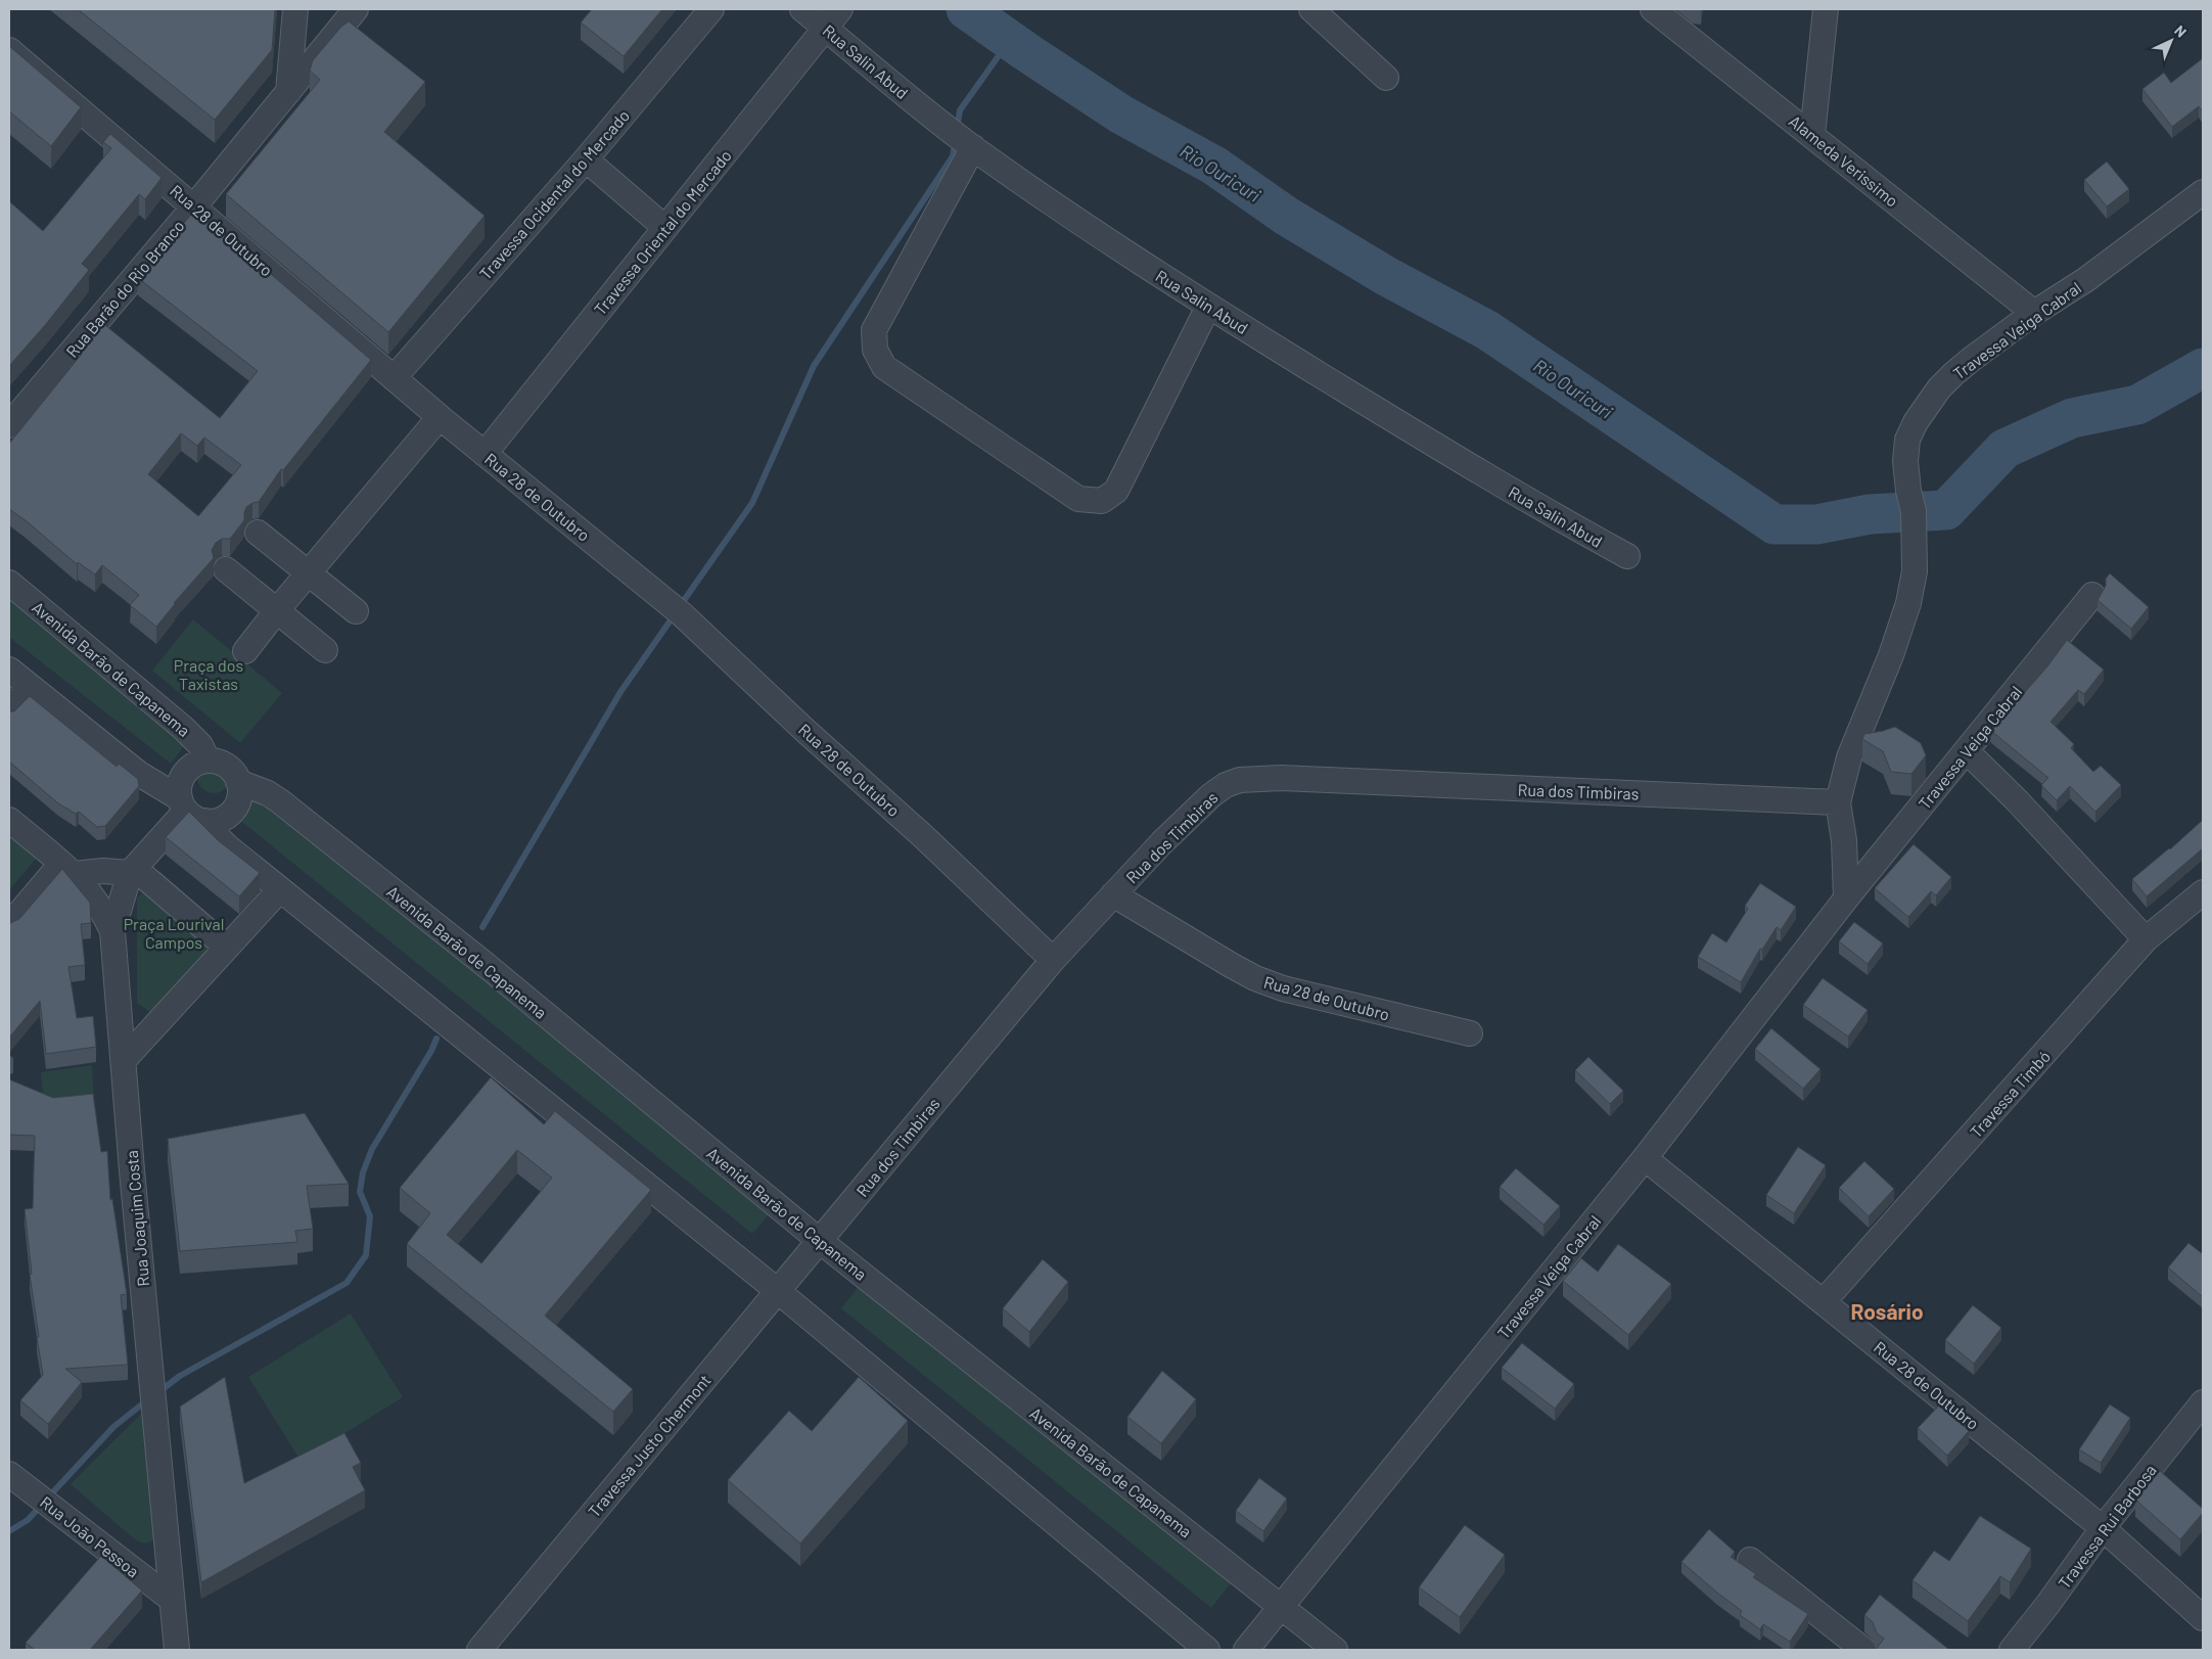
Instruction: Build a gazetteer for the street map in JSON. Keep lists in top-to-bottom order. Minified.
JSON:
{"streets":{"street":["Rua Salin Abud","Alameda Verissimo","Travessa Ocidental do Mercado","Rua 28 de Outubro","Travessa Oriental do Mercado","Rua Barão do Rio Branco","Travessa Veiga Cabral","Avenida Barão de Capanema","Rua dos Timbiras","Travessa Timbó","Rua Joaquim Costa","Travessa Justo Chermont","Travessa Rui Barbosa","Rua João Pessoa"]},"crossings":[["Rua Salin Abud","Travessa Oriental do Mercado"],["Alameda Verissimo","Travessa Veiga Cabral"],["Travessa Ocidental do Mercado","Rua 28 de Outubro"],["Rua 28 de Outubro","Travessa Oriental do Mercado"],["Rua 28 de Outubro","Rua Barão do Rio Branco"],["Rua 28 de Outubro","Travessa Veiga Cabral"],["Rua 28 de Outubro","Rua dos Timbiras"],["Rua 28 de Outubro","Travessa Timbó"],["Rua 28 de Outubro","Travessa Rui Barbosa"],["Travessa Veiga Cabral","Avenida Barão de Capanema"],["Travessa Veiga Cabral","Rua dos Timbiras"],["Avenida Barão de Capanema","Rua dos Timbiras"],["Avenida Barão de Capanema","Rua Joaquim Costa"],["Avenida Barão de Capanema","Travessa Justo Chermont"],["Rua dos Timbiras","Travessa Justo Chermont"],["Rua Joaquim Costa","Rua João Pessoa"]],"districts":["Rosário"],"water":["Rio Ouricuri"],"parks":["Praça dos Taxistas","Praça Lourival Campos"],"north":"top right"}
